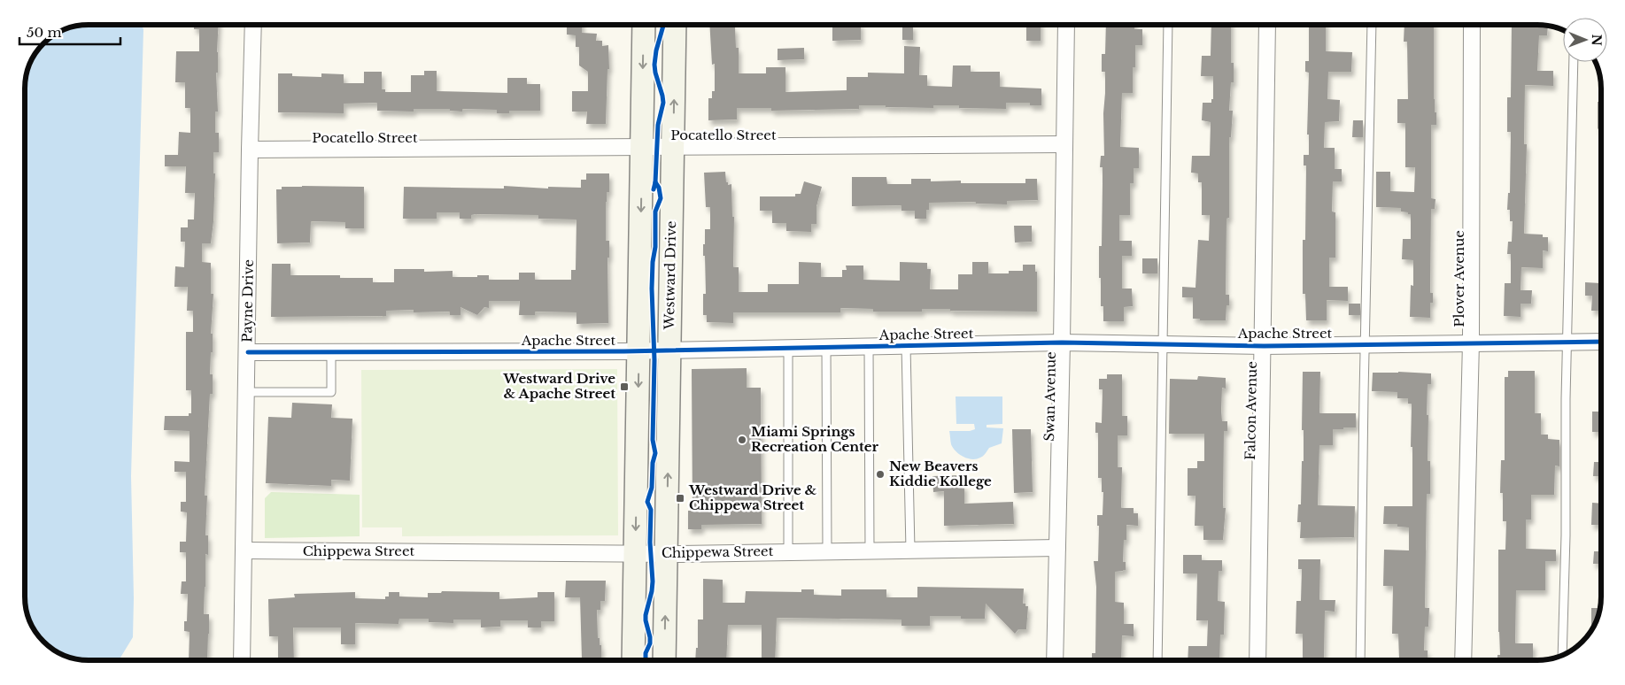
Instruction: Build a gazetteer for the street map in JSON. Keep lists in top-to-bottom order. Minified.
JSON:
{"streets":{"street":["Pocatello Street","Westward Drive","Plover Avenue","Payne Drive","Apache Street","Swan Avenue","Falcon Avenue","Chippewa Street"]},"crossings":[["Pocatello Street","Westward Drive"],["Pocatello Street","Payne Drive"],["Pocatello Street","Swan Avenue"],["Westward Drive","Apache Street"],["Westward Drive","Chippewa Street"],["Plover Avenue","Apache Street"],["Payne Drive","Apache Street"],["Payne Drive","Chippewa Street"],["Apache Street","Swan Avenue"],["Apache Street","Falcon Avenue"],["Swan Avenue","Chippewa Street"]],"places":{"transit":["Westward Drive & Apache Street","Westward Drive & Chippewa Street"],"other":["Miami Springs Recreation Center","New Beavers Kiddie Kollege"]},"scale_bar":"50 m","north":"right"}
